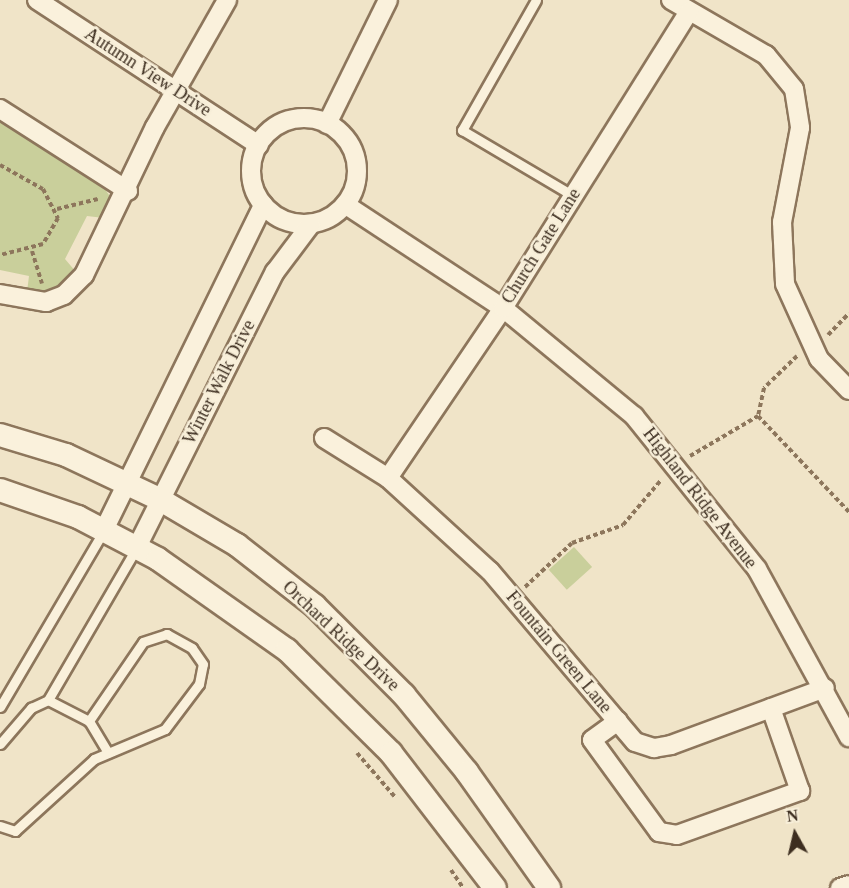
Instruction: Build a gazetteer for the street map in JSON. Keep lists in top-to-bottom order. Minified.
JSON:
{"streets":{"street":["Autumn View Drive","Church Gate Lane","Winter Walk Drive","Highland Ridge Avenue","Orchard Ridge Drive","Fountain Green Lane"]},"crossings":[["Autumn View Drive","Winter Walk Drive"],["Autumn View Drive","Highland Ridge Avenue"],["Church Gate Lane","Highland Ridge Avenue"],["Church Gate Lane","Fountain Green Lane"],["Winter Walk Drive","Highland Ridge Avenue"],["Winter Walk Drive","Orchard Ridge Drive"],["Highland Ridge Avenue","Fountain Green Lane"]],"north":"top"}
